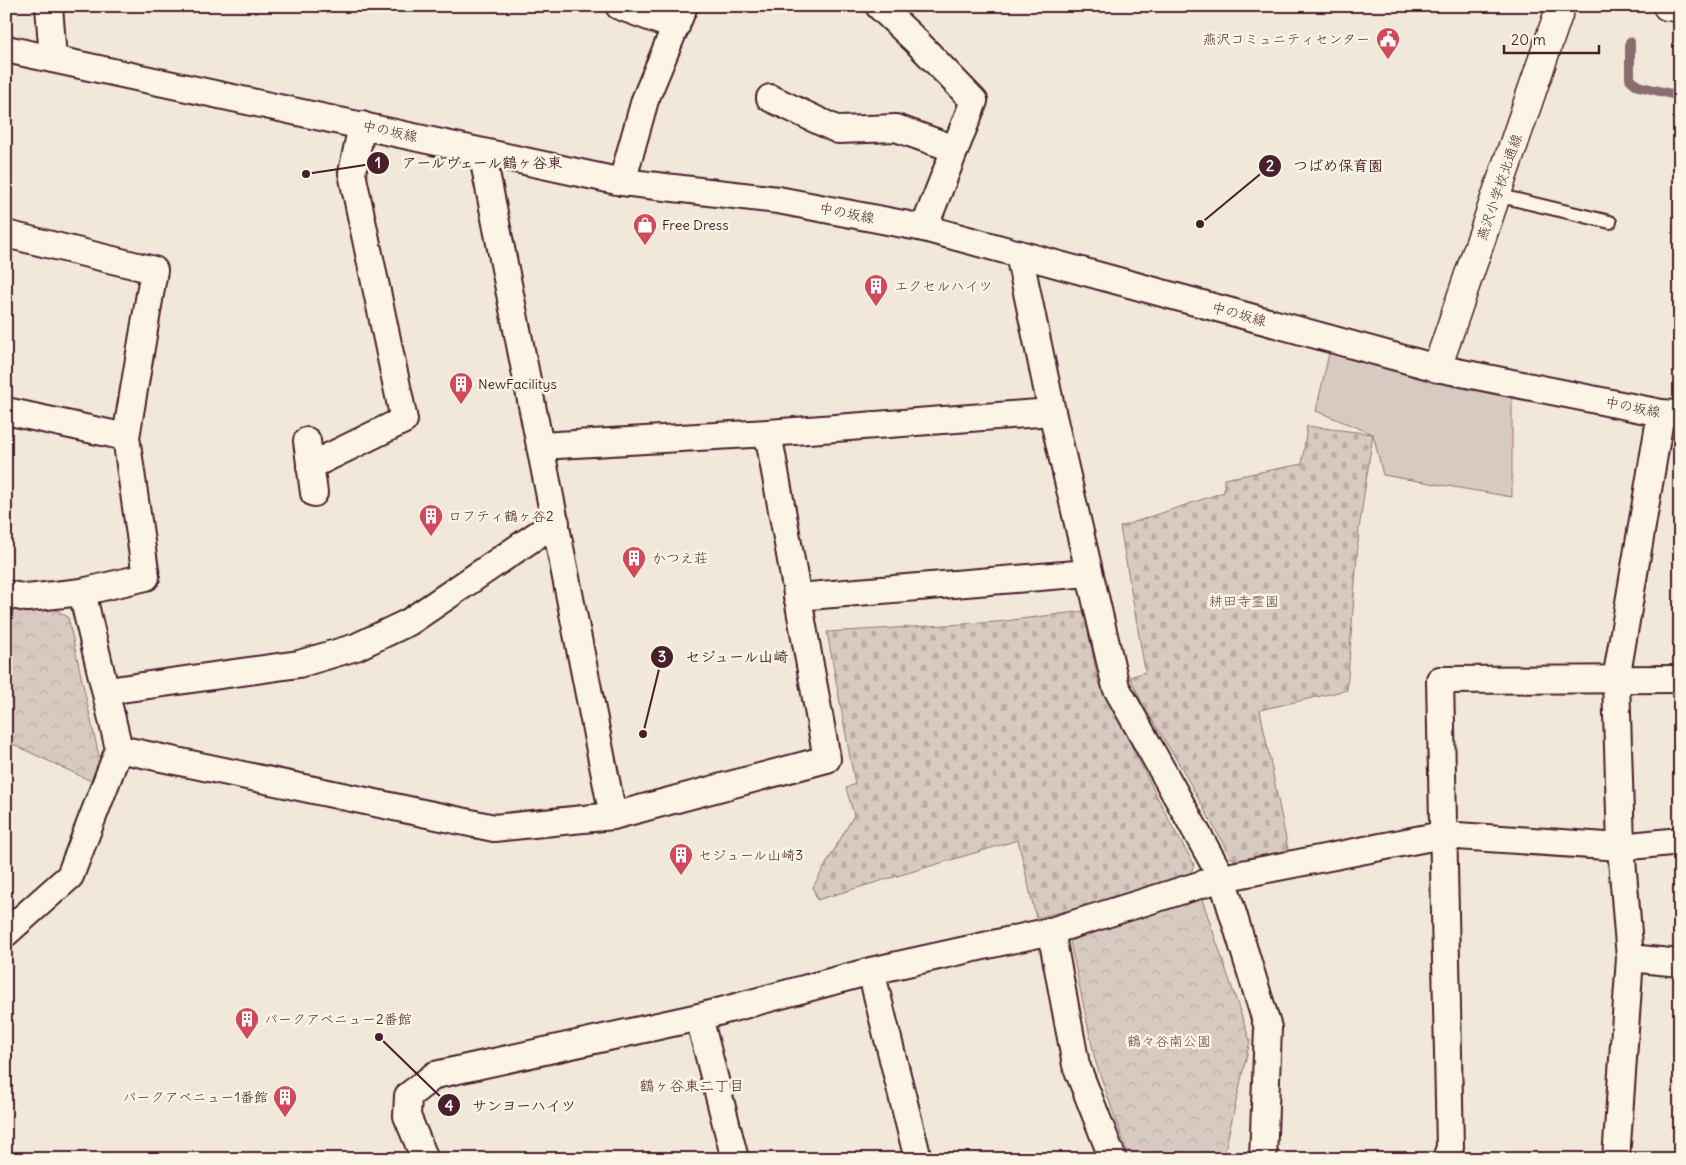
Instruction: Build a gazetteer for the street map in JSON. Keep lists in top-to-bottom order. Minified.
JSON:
{"streets":{"street":["中の坂線","燕沢小学校北通線"]},"crossings":[["中の坂線","燕沢小学校北通線"]],"districts":["鶴ヶ谷東二丁目"],"parks":["耕田寺霊園","鶴々谷南公園"],"places":{"public building":["燕沢コミュニティセンター"],"other":["アールヴェール鶴ヶ谷東","つばめ保育園","セジュール山崎","サンヨーハイツ"],"shop":["Free Dress"],"building":["エクセルハイツ","NewFacilitys","ロフティ鶴ヶ谷2","かつえ荘","セジュール山崎3","パークアベニュー2番館","パークアベニュー1番館"]},"scale_bar":"20 m"}
